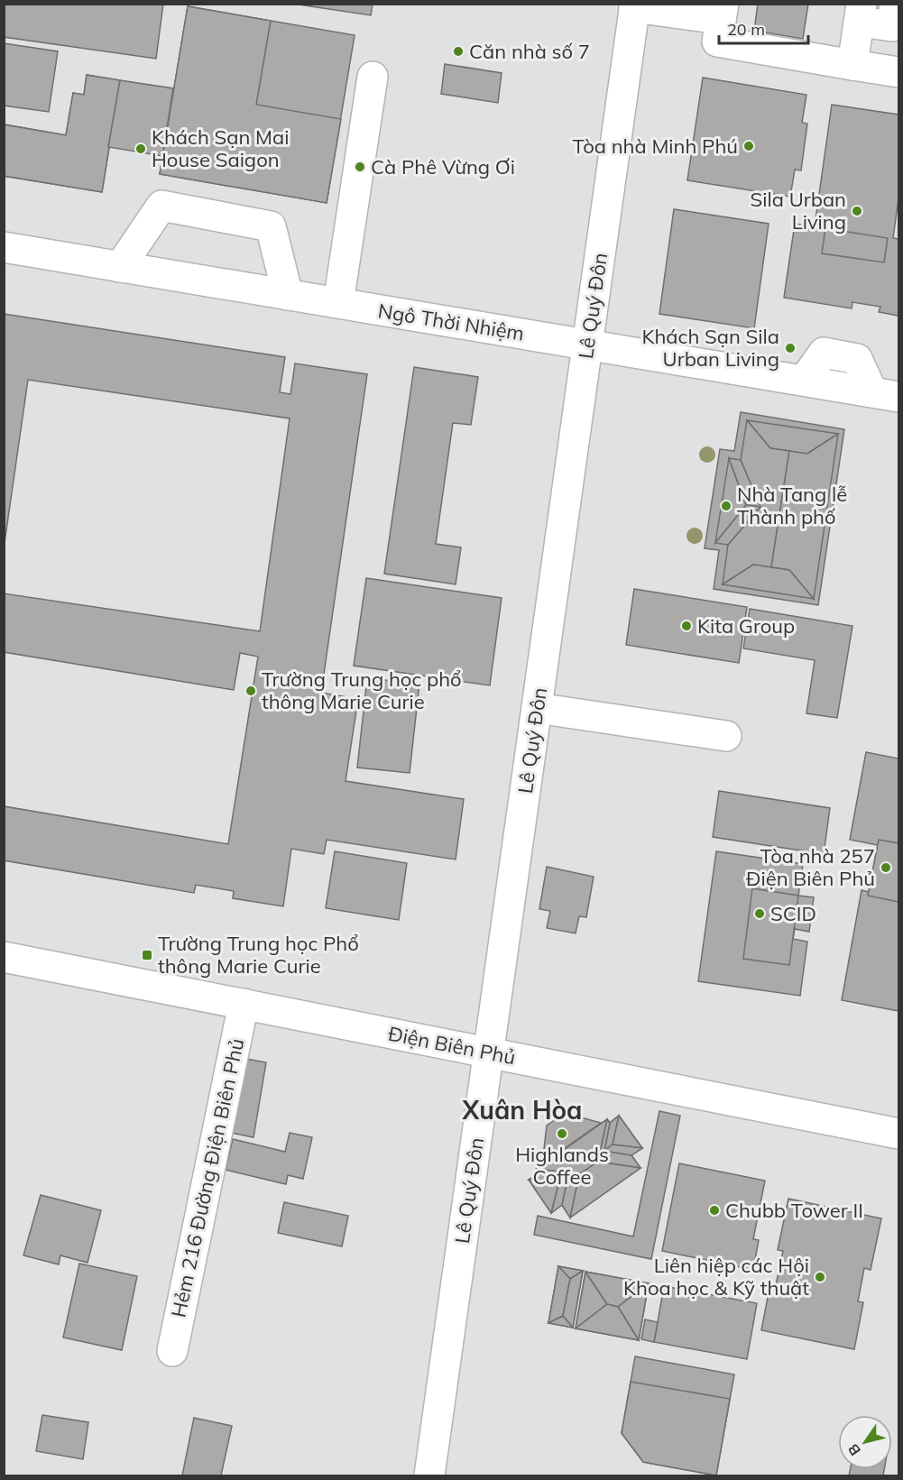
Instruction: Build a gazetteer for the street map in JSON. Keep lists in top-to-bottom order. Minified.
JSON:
{"streets":{"street":["Lê Quý Đôn","Ngô Thời Nhiệm","Điện Biên Phủ","Hẻm 216 Đường Điện Biên Phủ"]},"crossings":[["Lê Quý Đôn","Ngô Thời Nhiệm"],["Lê Quý Đôn","Điện Biên Phủ"],["Điện Biên Phủ","Hẻm 216 Đường Điện Biên Phủ"]],"districts":["Xuân Hòa"],"places":{"other":["Căn nhà số 7","Tòa nhà Minh Phú","Khách Sạn Mai House Saigon","Cà Phê Vừng Ơi","Sila Urban Living","Khách Sạn Sila Urban Living","Nhà Tang lễ Thành phố","Kita Group","Trường Trung học phổ thông Marie Curie","Tòa nhà 257 Điện Biên Phủ","SCID","Highlands Coffee","Chubb Tower II","Liên hiệp các Hội Khoa học & Kỹ thuật"],"transit":["Trường Trung học Phổ thông Marie Curie"]},"scale_bar":"20 m","north":"bottom left"}
